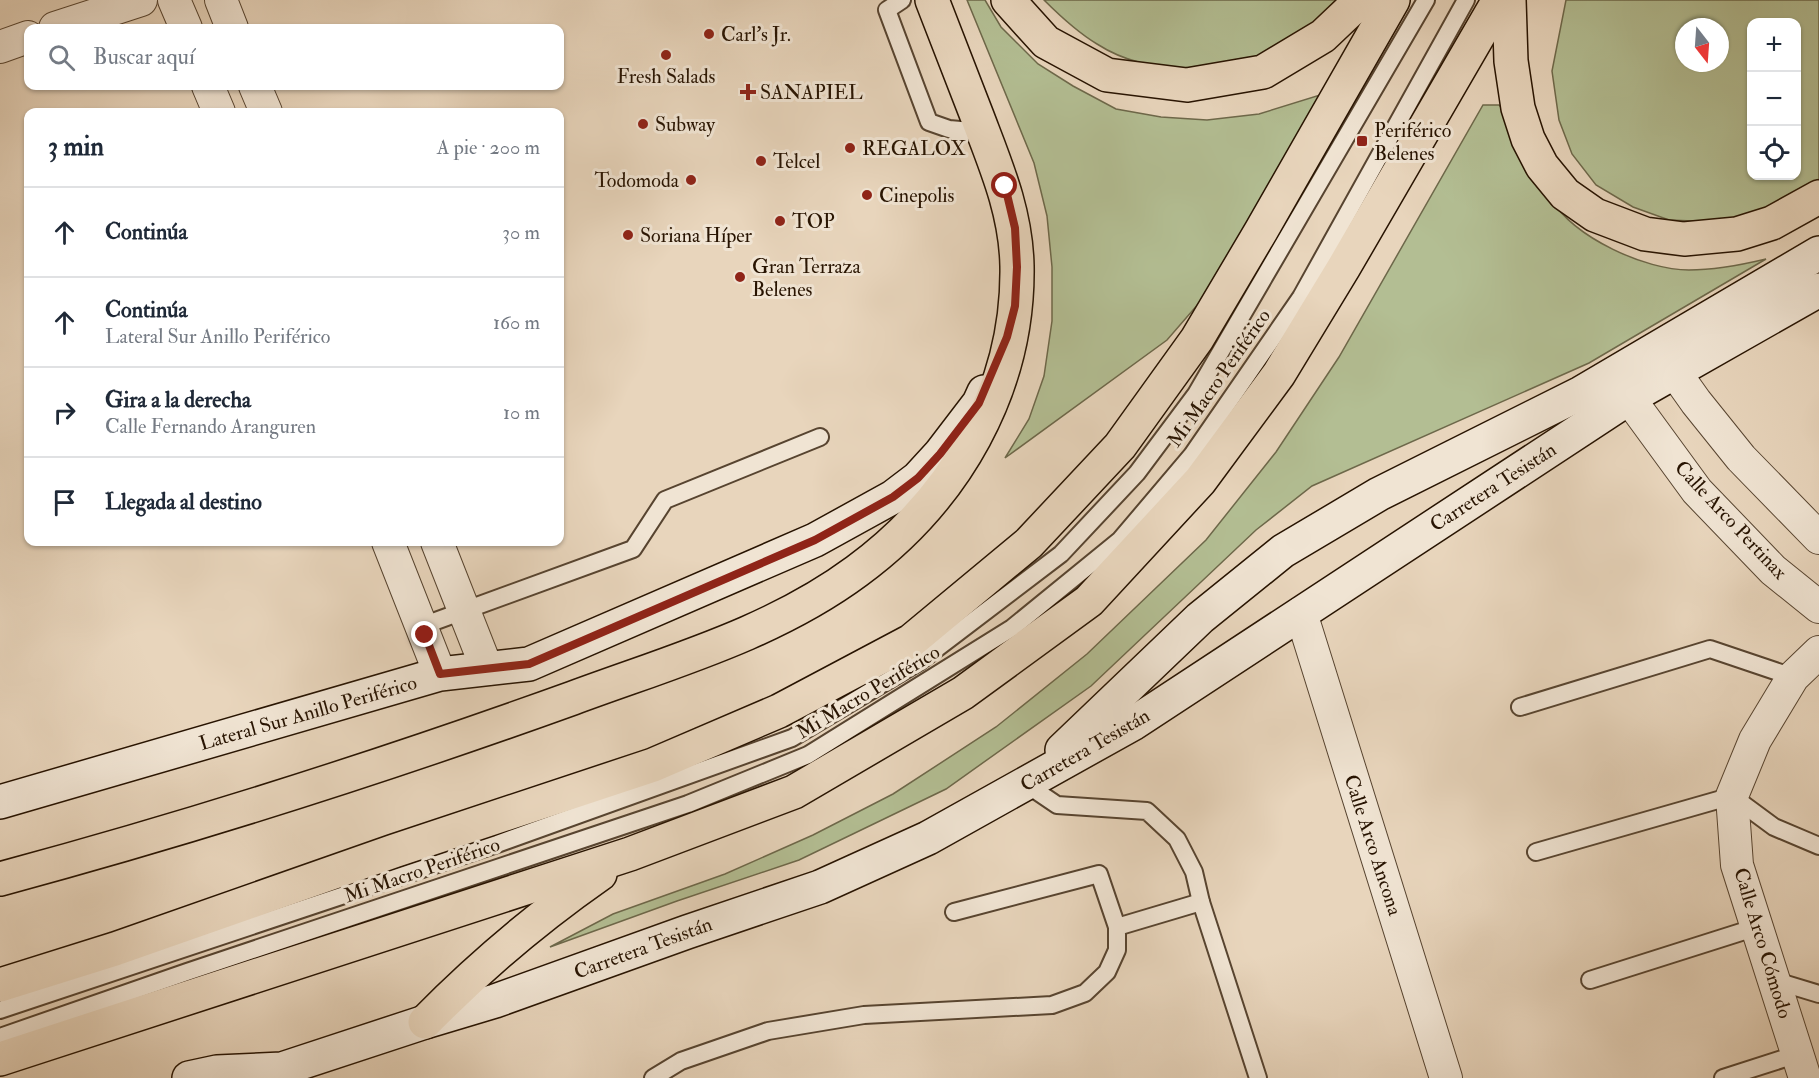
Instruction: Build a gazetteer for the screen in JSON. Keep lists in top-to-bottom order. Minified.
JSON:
{"streets":{"main road":["Carretera Tesistán","Lateral Sur Anillo Periférico"],"street":["Calle Arco Pertinax","Calle Arco Ancona","Calle Arco Cómodo"],"lane":["Mi Macro Periférico"]},"crossings":[["Carretera Tesistán","Calle Arco Pertinax"],["Carretera Tesistán","Calle Arco Ancona"]],"places":{"other":["Carl's Jr.","Fresh Salads","Subway","REGALOX","Telcel","Todomoda","Cinepolis","TOP","Soriana Híper","Gran Terraza Belenes"],"health":["SANAPIEL"],"transit":["Periférico Belenes"]},"north":"bottom","page":{"map_buttons":["+","−"],"search":"Buscar aquí","heading":["3 min","A pie · 200 m"],"list":[["Continúa","30 m"],["Continúa","Lateral Sur Anillo Periférico","160 m"],["Gira a la derecha","Calle Fernando Aranguren","10 m"],"Llegada al destino"]}}
